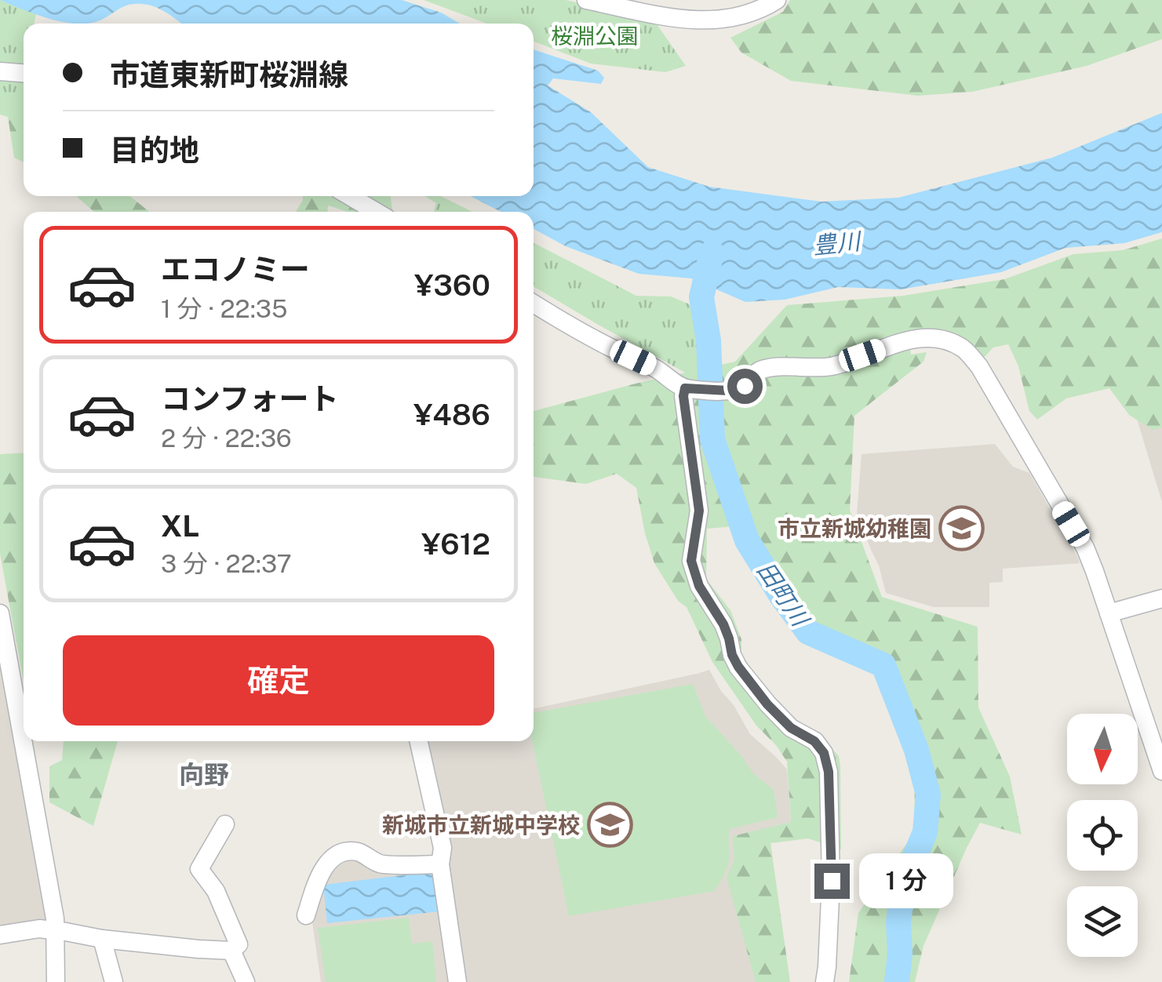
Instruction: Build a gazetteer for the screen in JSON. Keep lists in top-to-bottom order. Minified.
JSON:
{"districts":["向野"],"water":["豊川","田町川"],"parks":["桜淵公園"],"places":{"school or university":["市立新城幼稚園","新城市立新城中学校"]},"north":"bottom","page":{"banner":["市道東新町桜淵線","目的地"],"list":[{"name":"エコノミー","note":"1 分 · 22:35","value":"¥360"},{"name":"コンフォート","note":"2 分 · 22:36","value":"¥486"},{"name":"XL","note":"3 分 · 22:37","value":"¥612"}],"buttons":"確定","bubble":"1 分"}}
